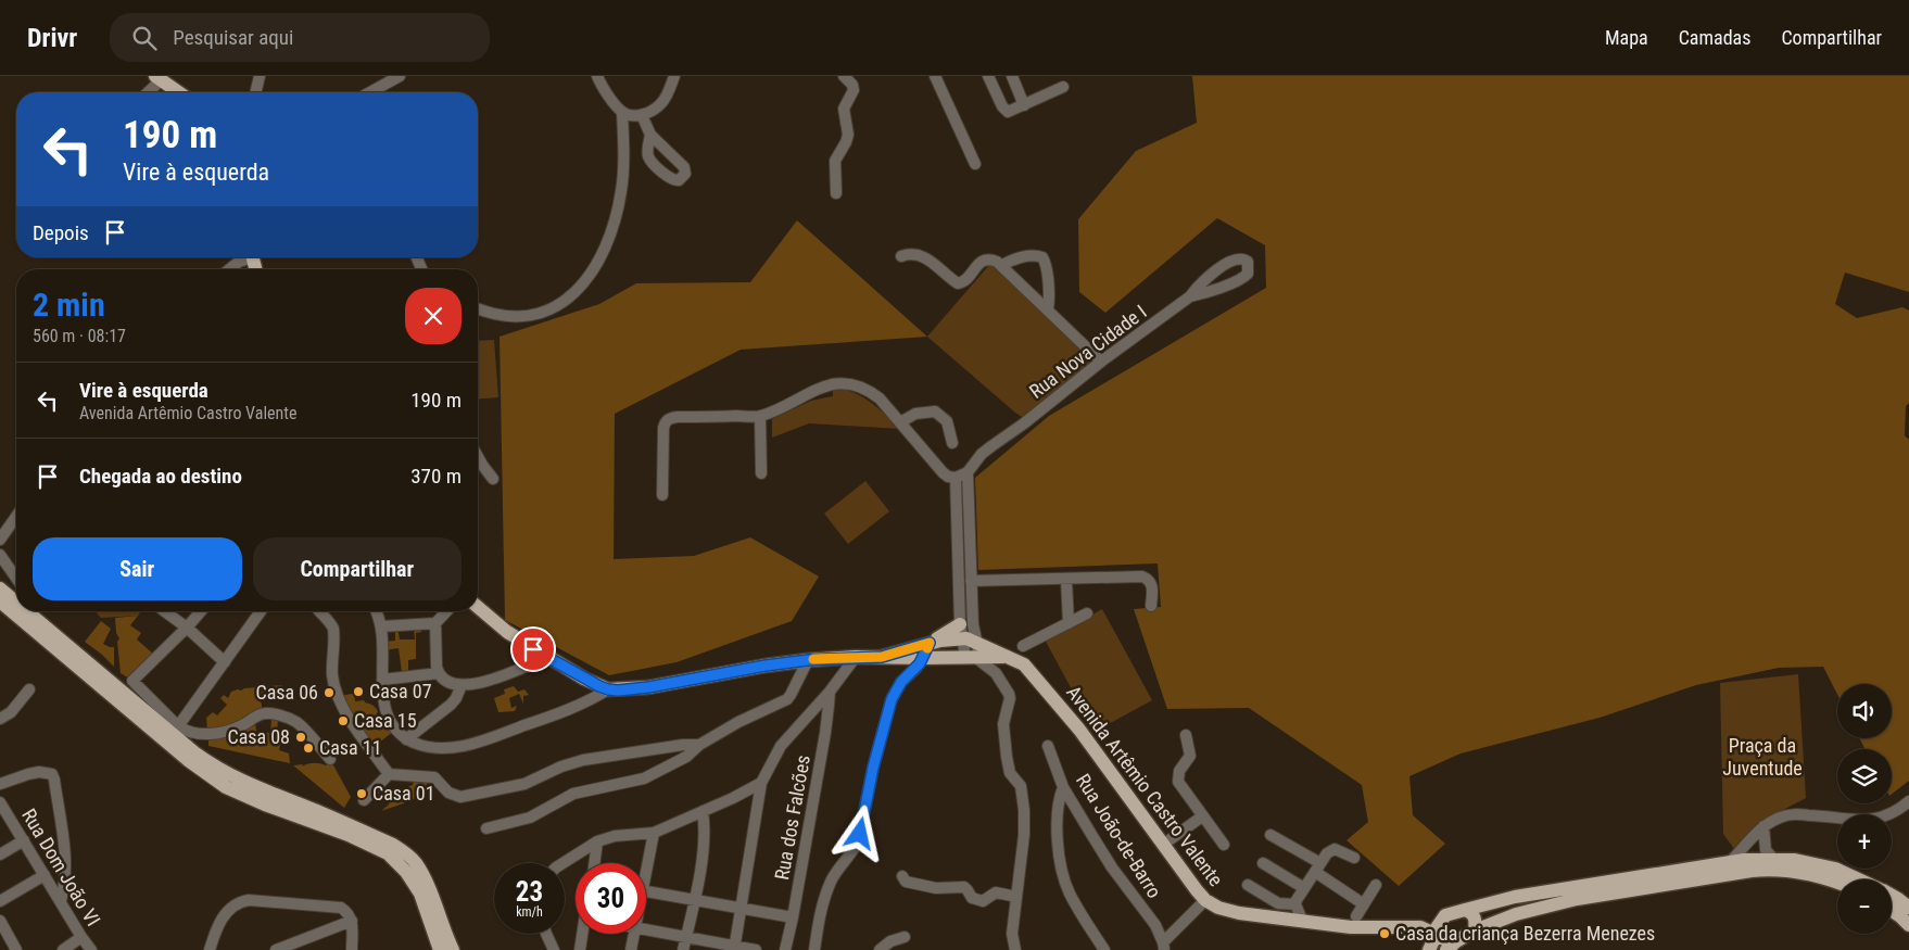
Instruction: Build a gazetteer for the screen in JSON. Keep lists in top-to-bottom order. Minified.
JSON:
{"streets":{"main road":["Avenida Artêmio Castro Valente"],"street":["Rua Nova Cidade I","Rua dos Falcões","Rua João-de-Barro","Rua Dom João VI"]},"parks":["Praça da Juventude"],"places":["Casa 07","Casa 06","Casa 15","Casa 08","Casa 11","Casa 01","Casa da criança Bezerra Menezes"],"page":{"header":"Drivr","search":"Pesquisar aqui","nav":["Mapa","Camadas","Compartilhar"],"turn":["190 m","Vire à esquerda"],"then":"Depois","heading":["2 min","560 m · 08:17"],"list":[{"name":"Vire à esquerda","note":"Avenida Artêmio Castro Valente","value":"190 m"},{"name":"Chegada ao destino","value":"370 m"}],"buttons":["Sair","Compartilhar"],"map_buttons":["+","−"],"speed":"23 km/h","limit":"30"}}
